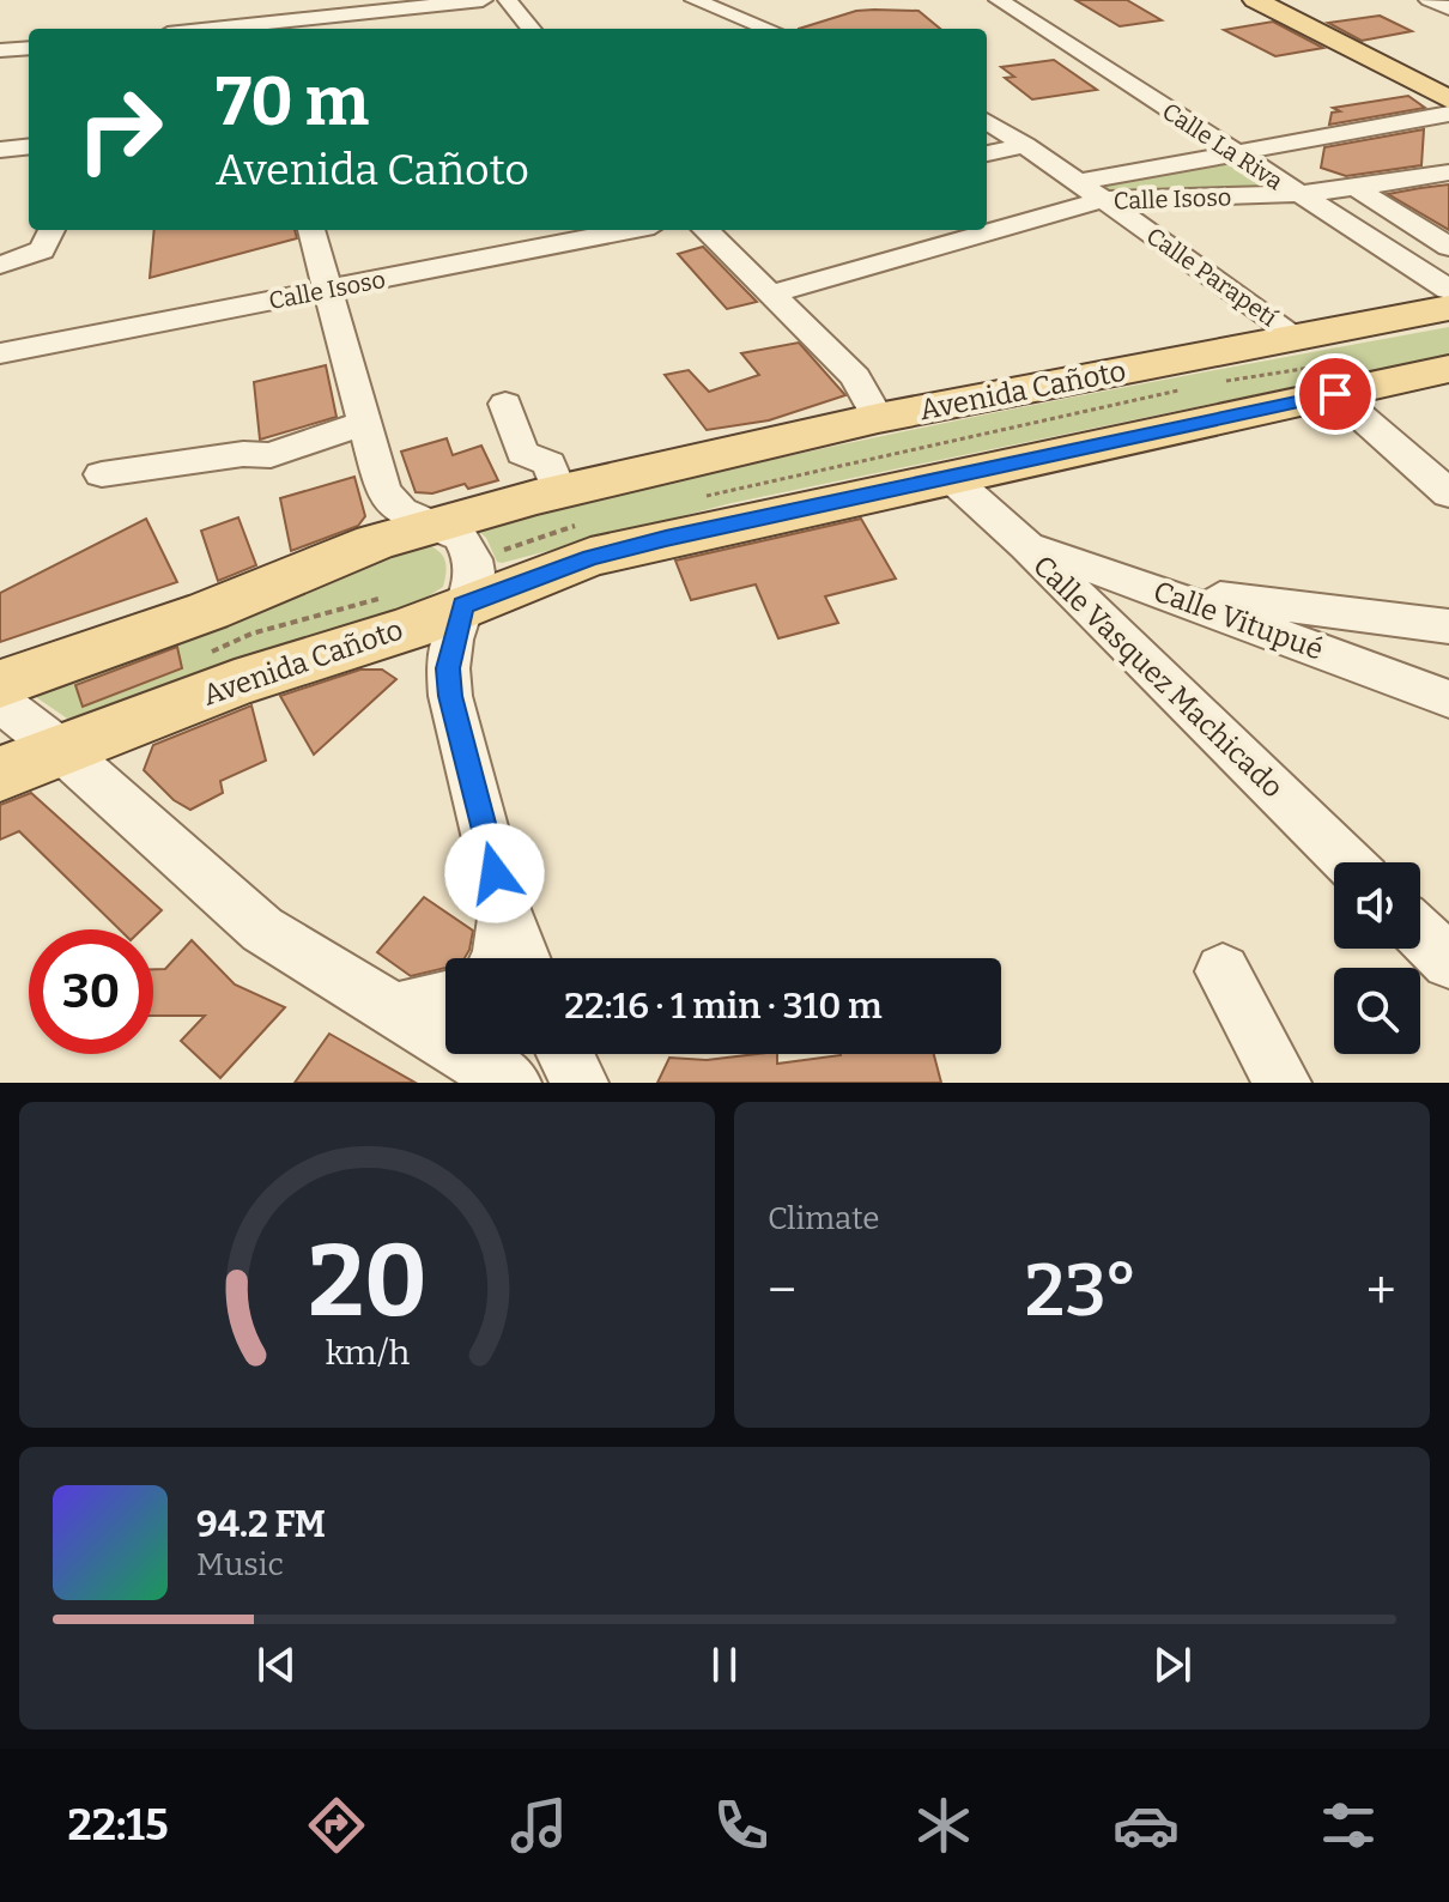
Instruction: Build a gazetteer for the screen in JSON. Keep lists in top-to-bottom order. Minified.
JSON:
{"streets":{"main road":["Avenida Cañoto"],"street":["Calle La Riva","Calle Isoso","Calle Parapetí","Calle Vitupué","Calle Vasquez Machicado"]},"crossings":[["Calle La Riva","Calle Isoso"],["Calle Isoso","Calle Parapetí"],["Calle Parapetí","Avenida Cañoto"],["Avenida Cañoto","Calle Vasquez Machicado"],["Calle Vitupué","Calle Vasquez Machicado"]],"page":{"turn":["70 m","Avenida Cañoto"],"limit":"30","trip":"22:16 · 1 min · 310 m","tile":"Climate","heat":["−","23°","+"],"song":["94.2 FM","Music"],"tabs":"22:15","gauge":["20","km/h"]}}
